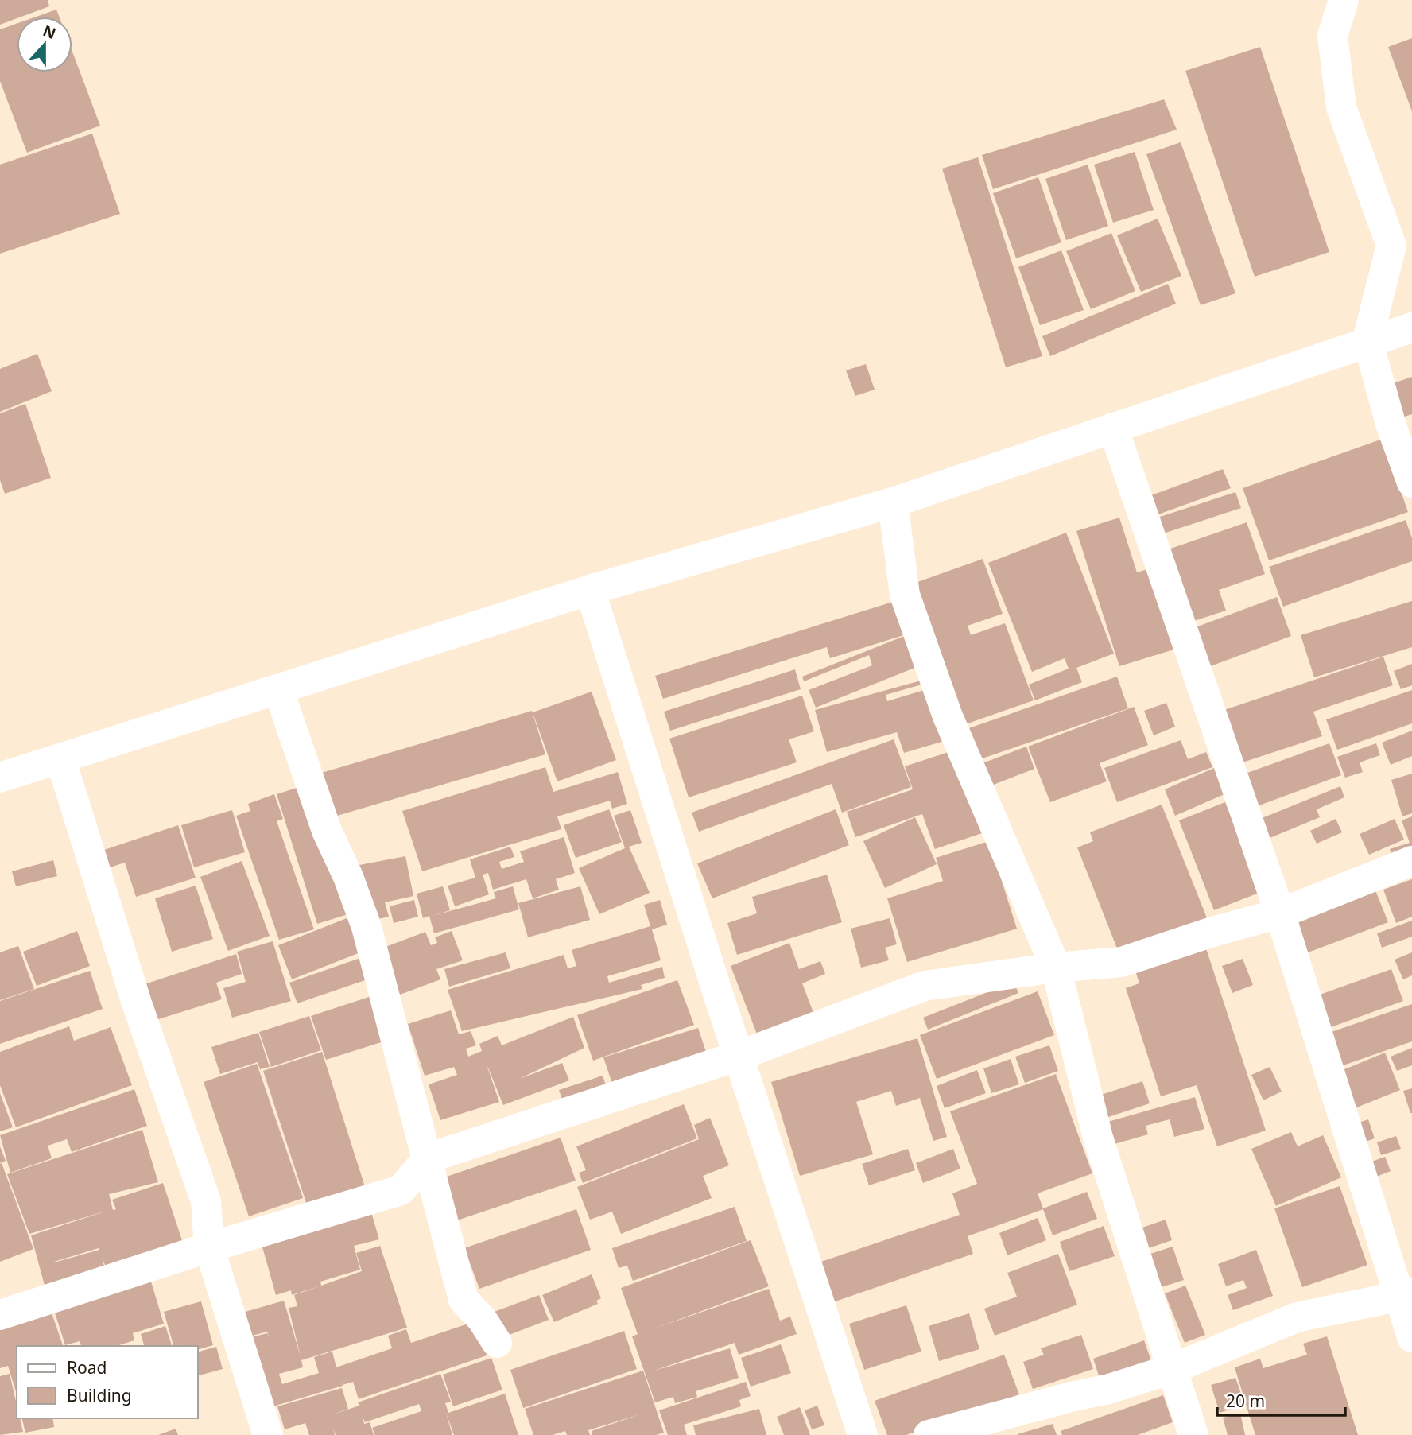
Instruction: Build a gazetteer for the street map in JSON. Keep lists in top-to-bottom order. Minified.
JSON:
{"legend":["Road","Building"],"scale_bar":"20 m","north":"top"}
